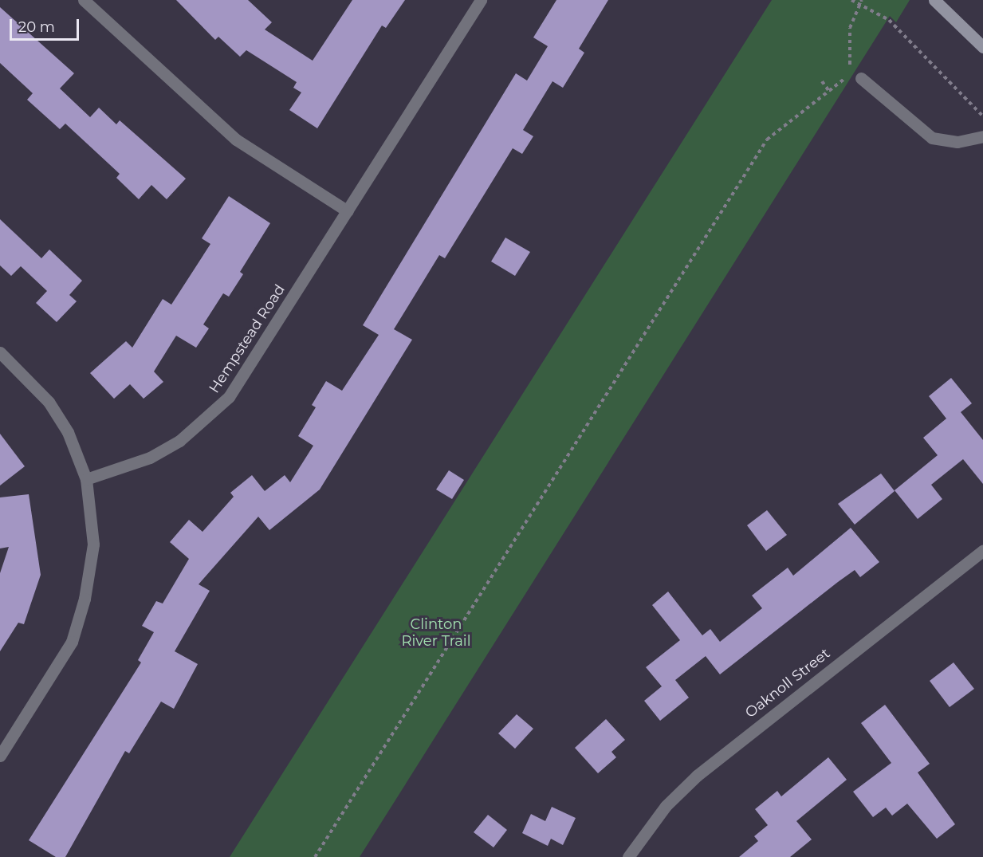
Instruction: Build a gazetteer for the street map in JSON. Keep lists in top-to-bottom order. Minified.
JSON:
{"streets":{"street":["Hempstead Road","Oaknoll Street"]},"parks":["Clinton River Trail"],"scale_bar":"20 m"}
